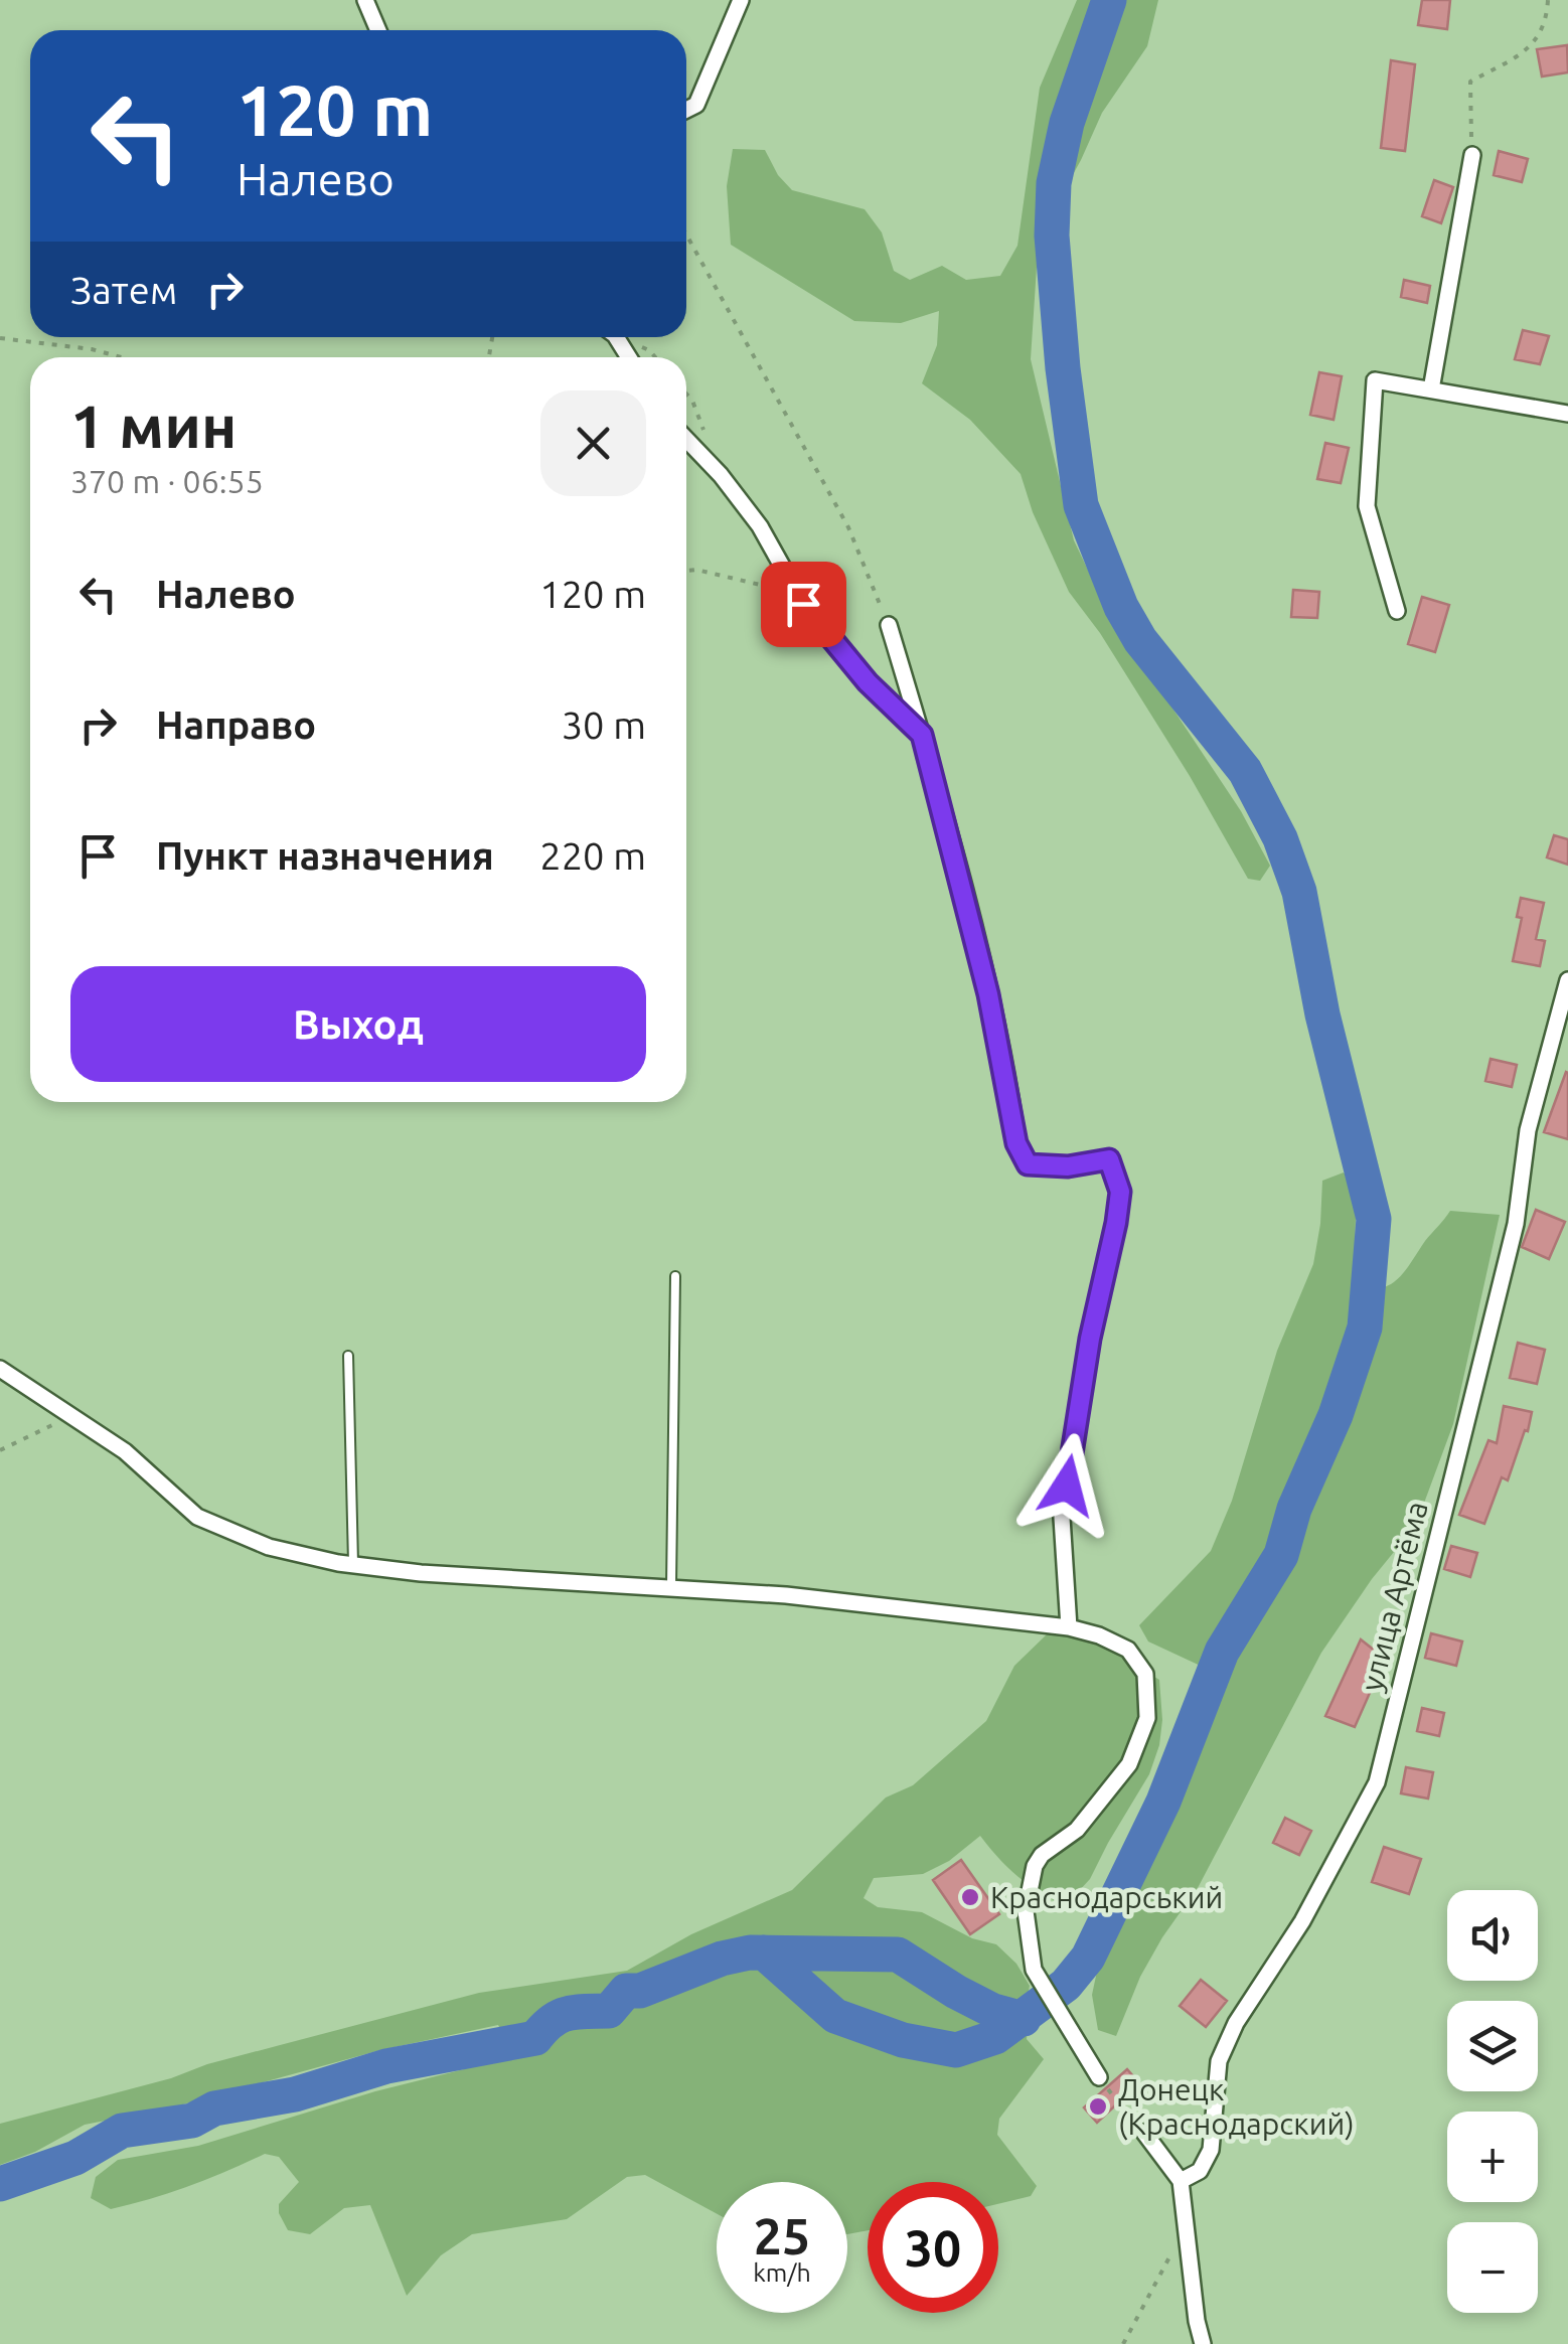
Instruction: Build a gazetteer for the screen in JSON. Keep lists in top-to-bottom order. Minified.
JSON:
{"streets":{"street":["улица Артёма"]},"places":["Краснодарський","Донецк (Краснодарский)"],"page":{"turn":["120 m","Налево"],"then":"Затем","heading":["1 мин","370 m · 06:55"],"list":[{"name":"Налево","value":"120 m"},{"name":"Направо","value":"30 m"},{"name":"Пункт назначения","value":"220 m"}],"buttons":"Выход","map_buttons":["+","−"],"speed":"25 km/h","limit":"30"}}
